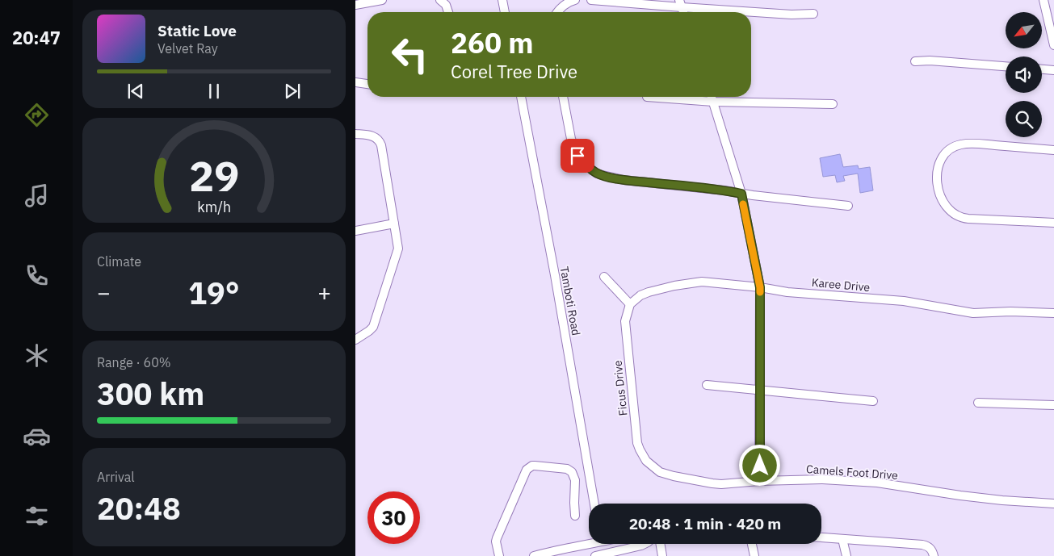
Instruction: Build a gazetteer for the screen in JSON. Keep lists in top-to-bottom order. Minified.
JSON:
{"streets":{"street":["Karee Drive","Tamboti Road","Ficus Drive","Camels Foot Drive"]},"crossings":[["Karee Drive","Ficus Drive"],["Ficus Drive","Camels Foot Drive"]],"north":"bottom left","page":{"tabs":"20:47","turn":["260 m","Corel Tree Drive"],"song":["Static Love","Velvet Ray"],"tile":["Climate",["Range · 60%","300 km"],["Arrival","20:48"]],"heat":["−","19°","+"],"limit":"30","trip":"20:48 · 1 min · 420 m","gauge":["29","km/h"]}}
